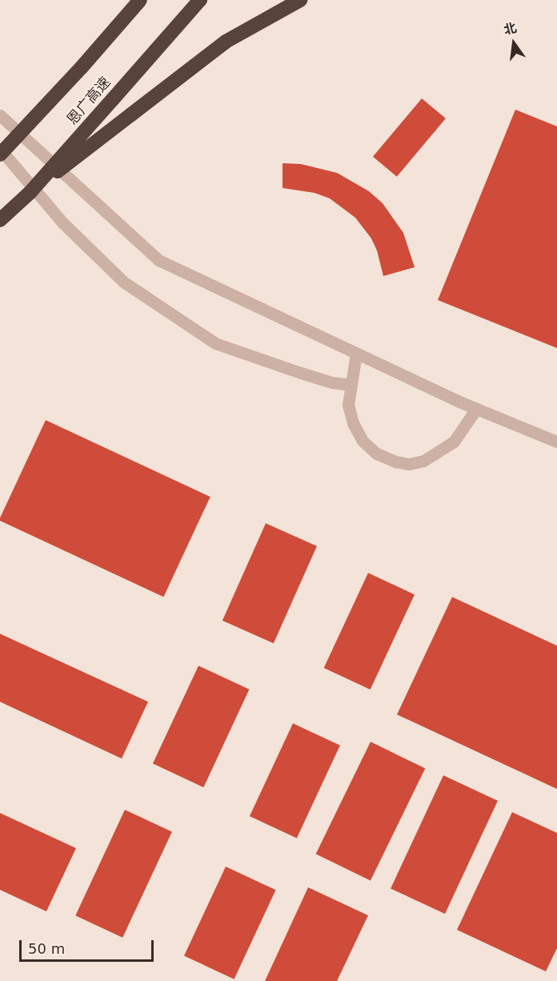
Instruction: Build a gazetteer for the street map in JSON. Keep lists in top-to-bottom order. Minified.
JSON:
{"streets":{"highway":["恩广高速"]},"scale_bar":"50 m","north":"top"}
